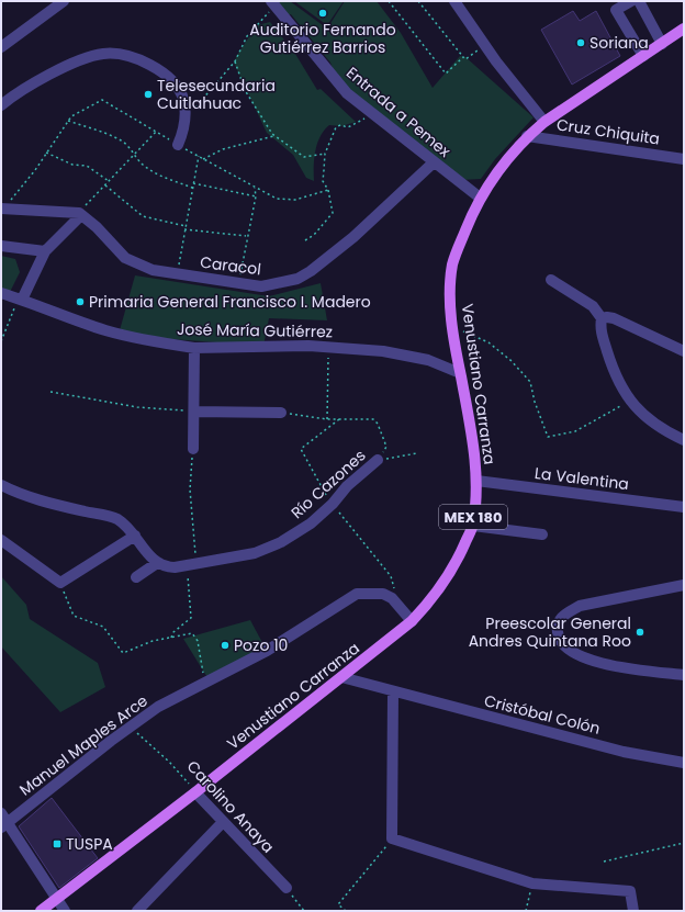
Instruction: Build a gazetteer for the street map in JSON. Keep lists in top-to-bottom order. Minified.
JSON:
{"streets":{"main road":["Venustiano Carranza","MEX 180"],"street":["Entrada a Pemex","Cruz Chiquita","Caracol","José María Gutiérrez","La Valentina","Río Cazones","Cristóbal Colón","Manuel Maples Arce","Carolino Anaya"]},"crossings":[["Entrada a Pemex","Caracol"],["Entrada a Pemex","Venustiano Carranza"],["Cruz Chiquita","Venustiano Carranza"],["José María Gutiérrez","Venustiano Carranza"],["Venustiano Carranza","La Valentina"],["Venustiano Carranza","Cristóbal Colón"],["Venustiano Carranza","Carolino Anaya"],["Manuel Maples Arce","Carolino Anaya"]],"places":{"other":["Auditorio Fernando Gutiérrez Barrios","Soriana","Telesecundaria Cuitlahuac","Primaria General Francisco I. Madero","Preescolar General Andres Quintana Roo","Pozo 10"],"transit":["TUSPA"]}}
